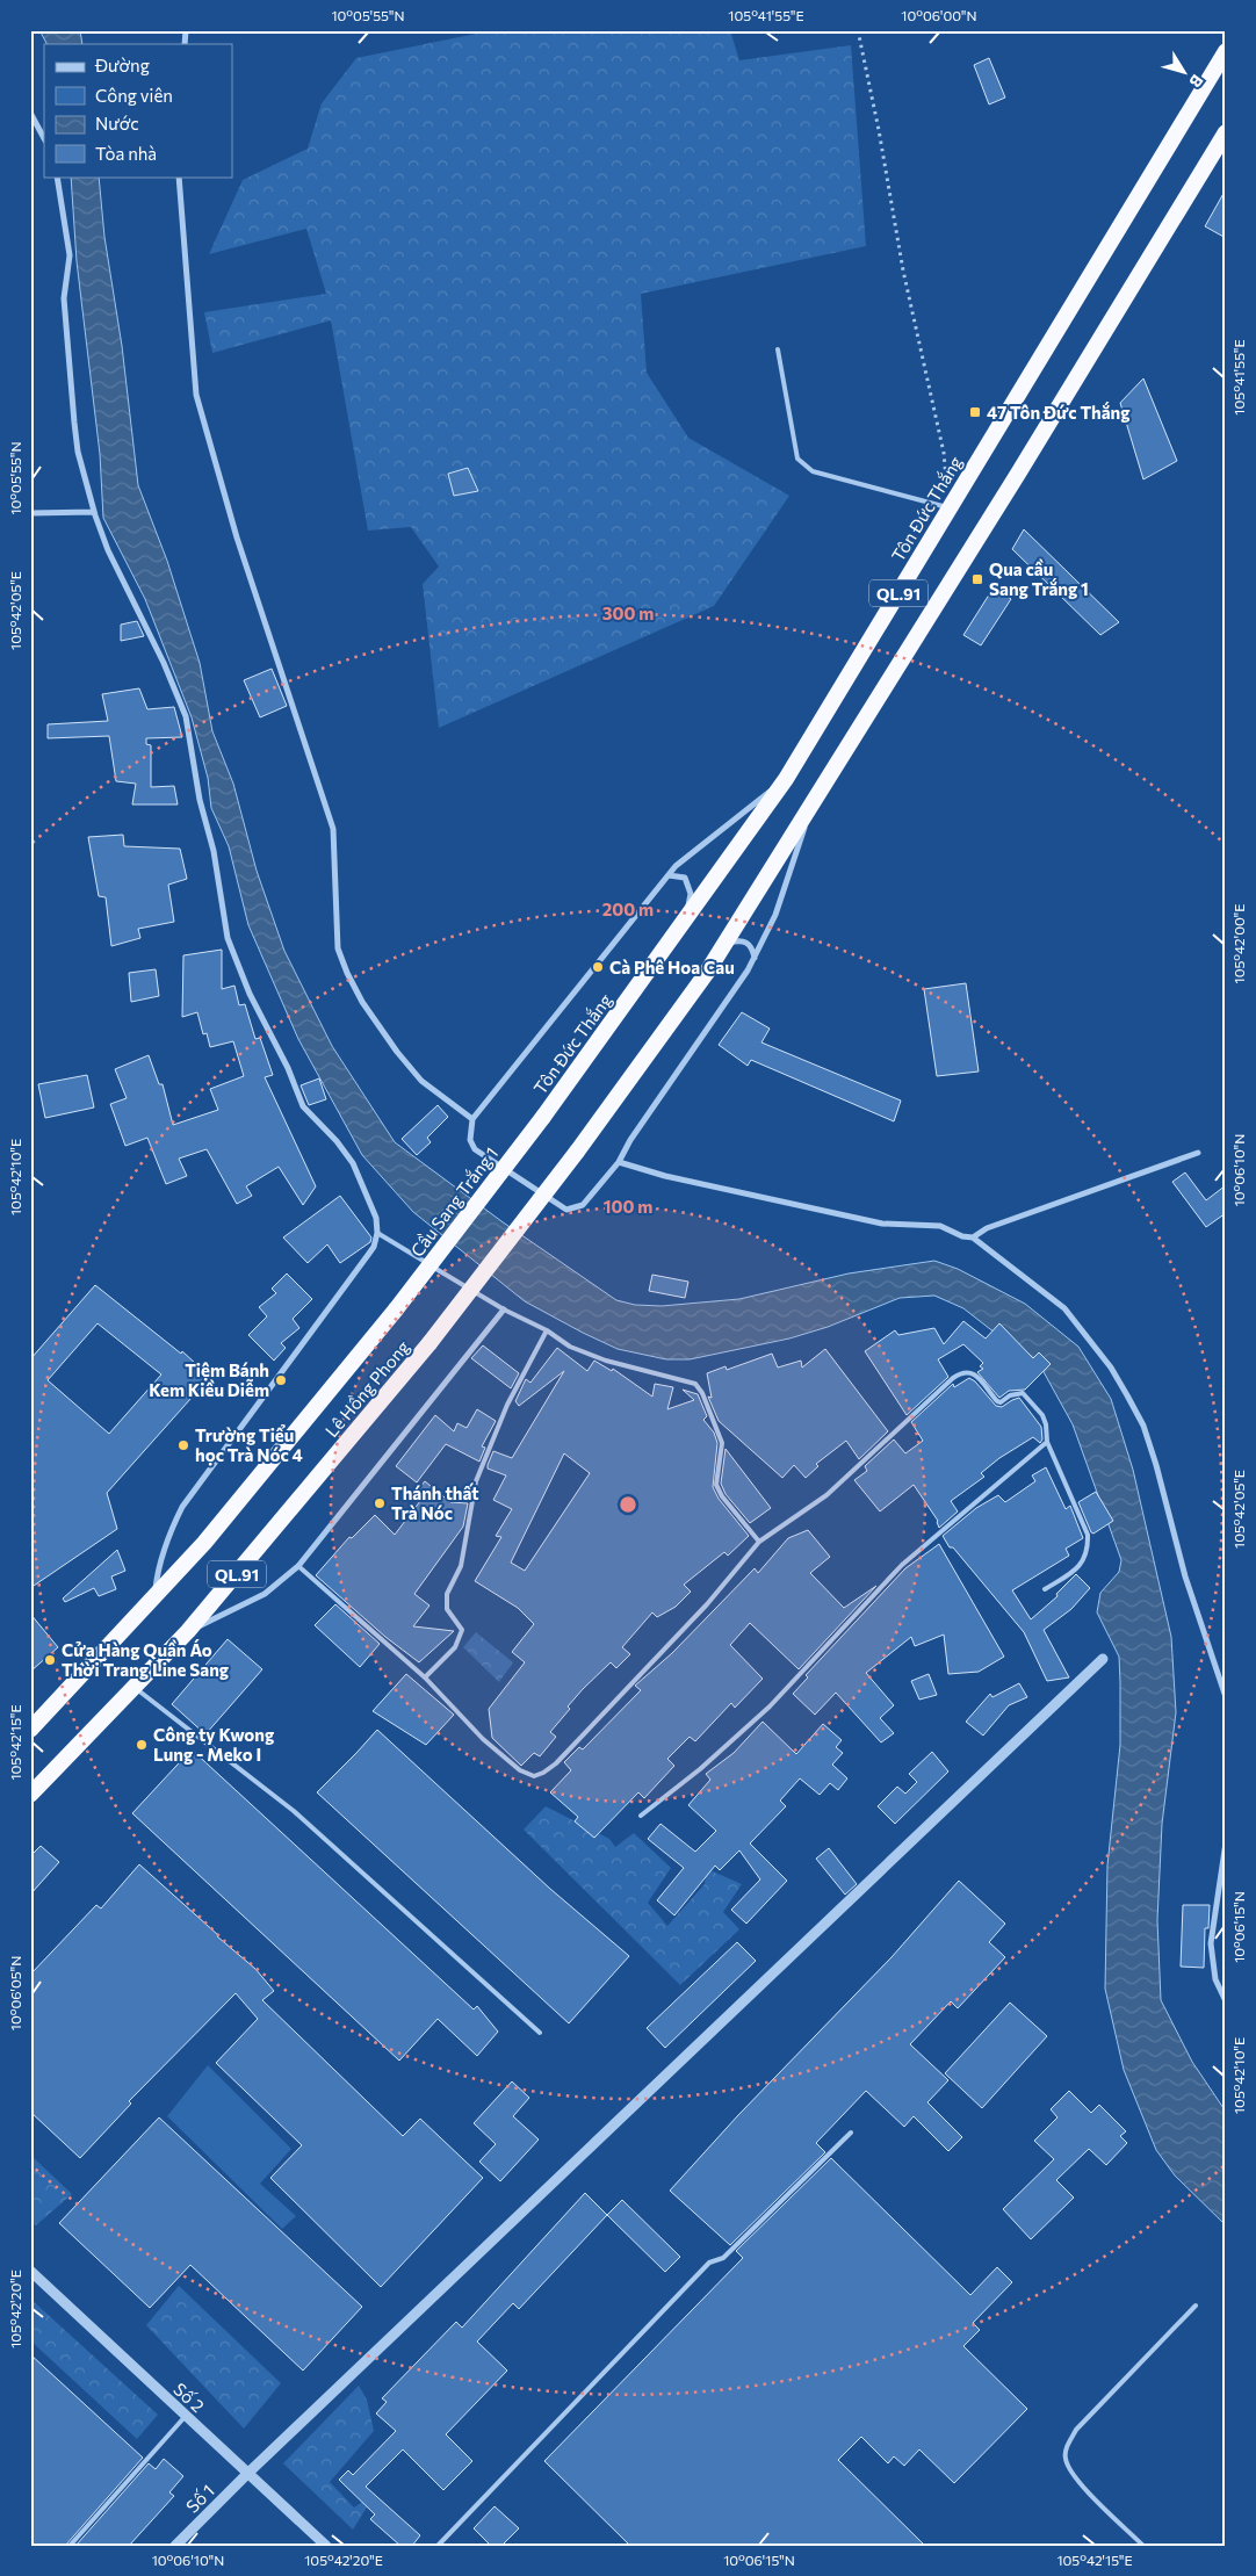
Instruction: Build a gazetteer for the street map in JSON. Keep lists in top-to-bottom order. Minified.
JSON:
{"streets":{"highway":["Tôn Đức Thắng","QL.91","Cầu Sang Trắng 1","Lê Hồng Phong"],"street":["Số 2","Số 1"]},"crossings":[["Tôn Đức Thắng","Cầu Sang Trắng 1"],["QL.91","Lê Hồng Phong"],["Cầu Sang Trắng 1","Lê Hồng Phong"],["Số 2","Số 1"]],"places":{"transit":["47 Tôn Đức Thắng","Qua cầu Sang Trắng 1"],"other":["Cà Phê Hoa Cau","Tiệm Bánh Kem Kiều Diễm","Trường Tiểu học Trà Nóc 4","Thánh thất Trà Nóc","Cửa Hàng Quần Áo Thời Trang Line Sang","Công ty Kwong Lung - Meko I"]},"legend":["Đường","Công viên","Nước","Tòa nhà"],"north":"bottom right","coordinates":["10°05'55\"N","105°41'55\"E","10°06'00\"N","105°42'05\"E","105°42'00\"E","10°06'10\"N","105°42'10\"E","105°42'15\"E","10°06'15\"N","10°06'05\"N","105°42'20\"E"],"rings":["300 m","200 m","100 m"]}
